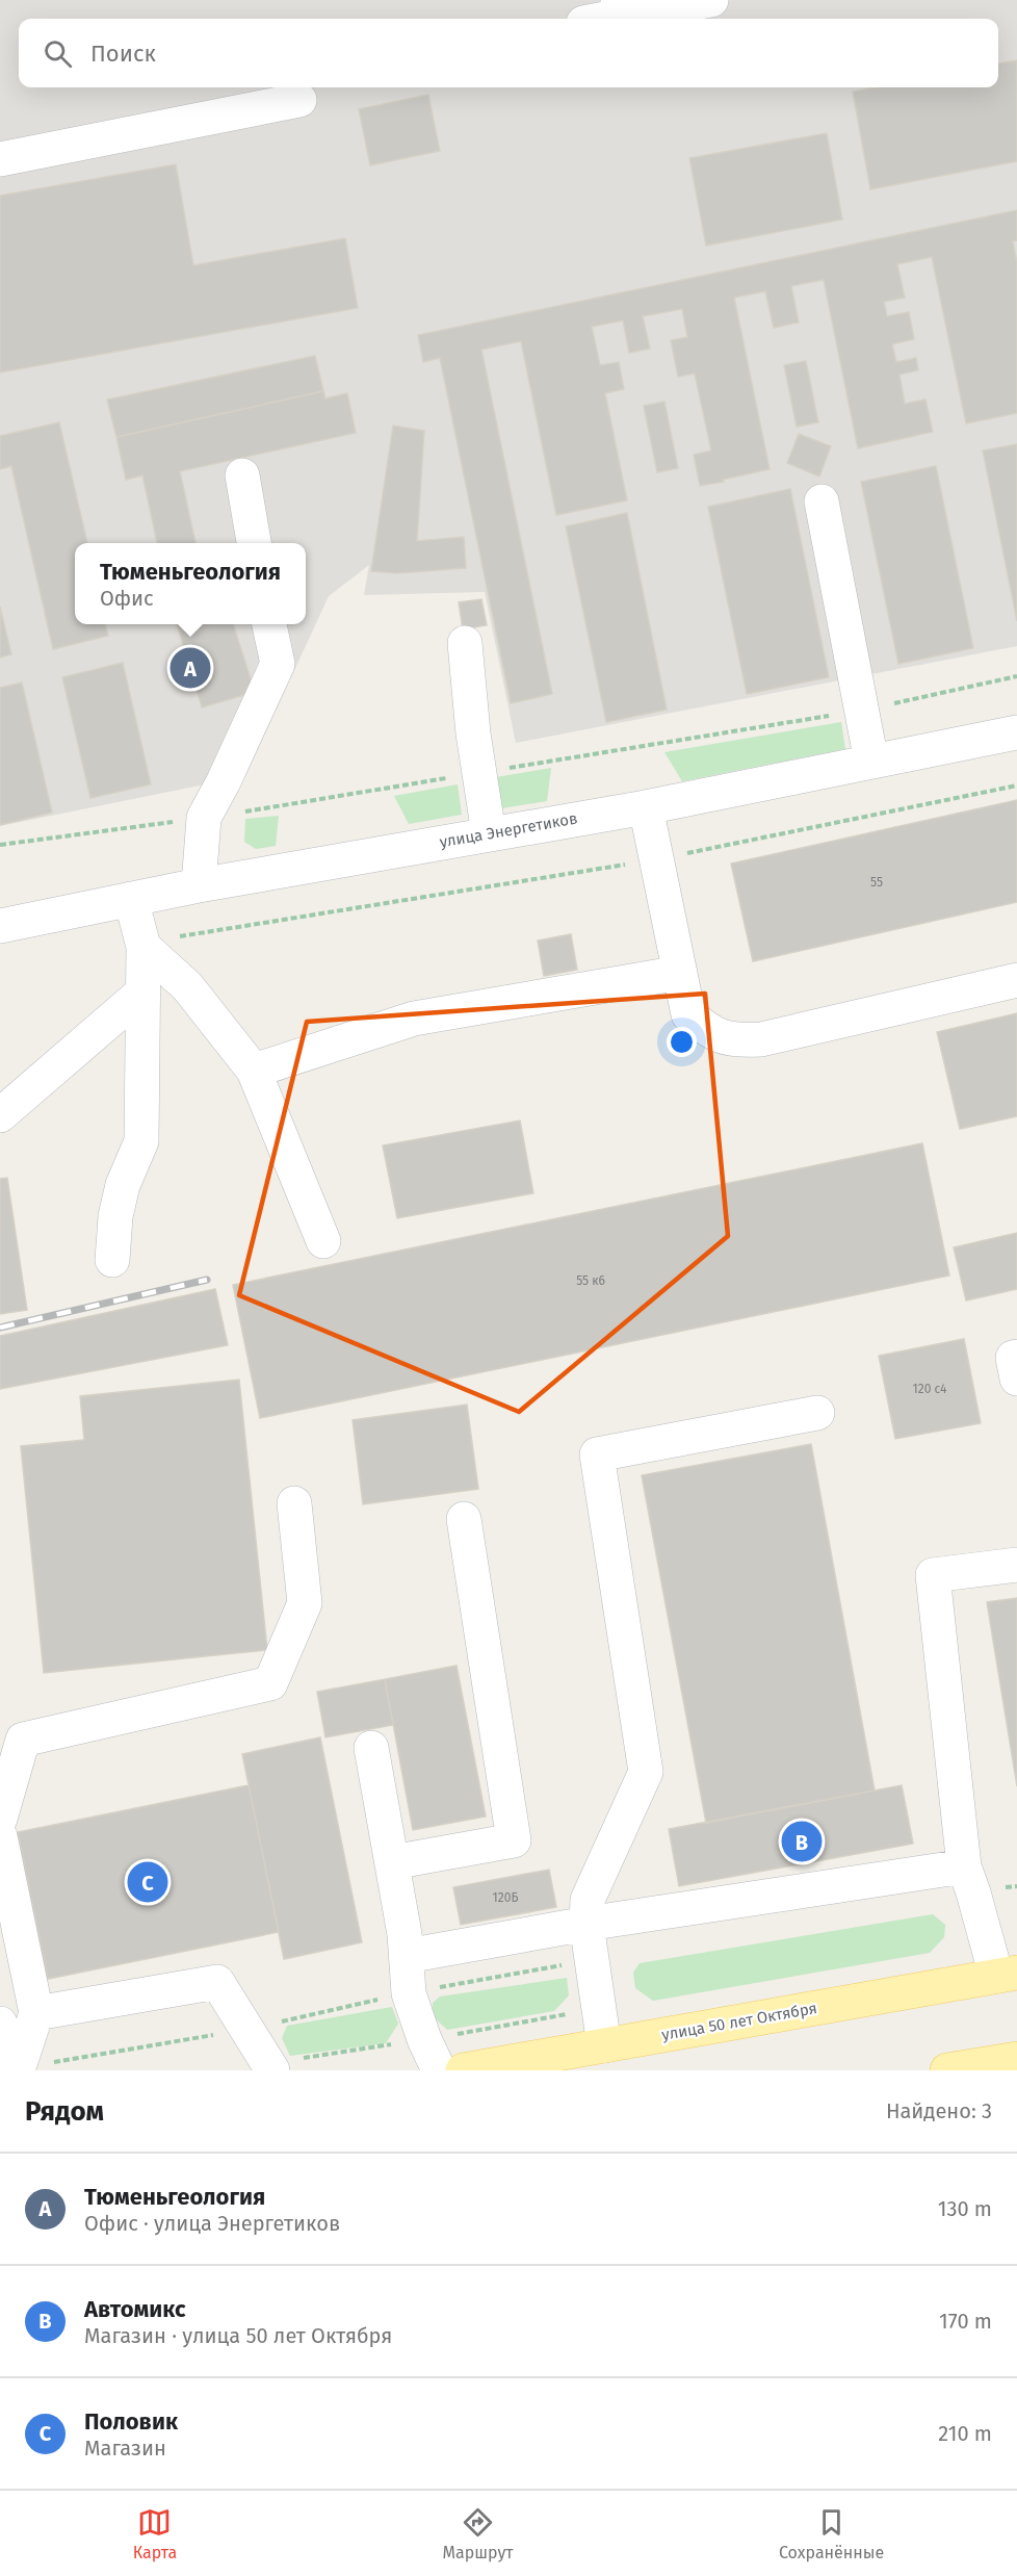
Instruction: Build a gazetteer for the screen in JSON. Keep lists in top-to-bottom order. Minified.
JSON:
{"streets":{"main road":["улица 50 лет Октября"],"street":["улица Энергетиков"]},"house_numbers":["55","55 к6","120 с4","120Б"],"page":{"search":"Поиск","popup":["Тюменьгеология","Офис"],"pins":["A","B","C"],"heading":["Рядом","Найдено: 3"],"list":[{"mark":"A","name":"Тюменьгеология","note":"Офис · улица Энергетиков","value":"130 m"},{"mark":"B","name":"Автомикс","note":"Магазин · улица 50 лет Октября","value":"170 m"},{"mark":"C","name":"Половик","note":"Магазин","value":"210 m"}],"nav":["Карта","Маршрут","Сохранённые"]}}
